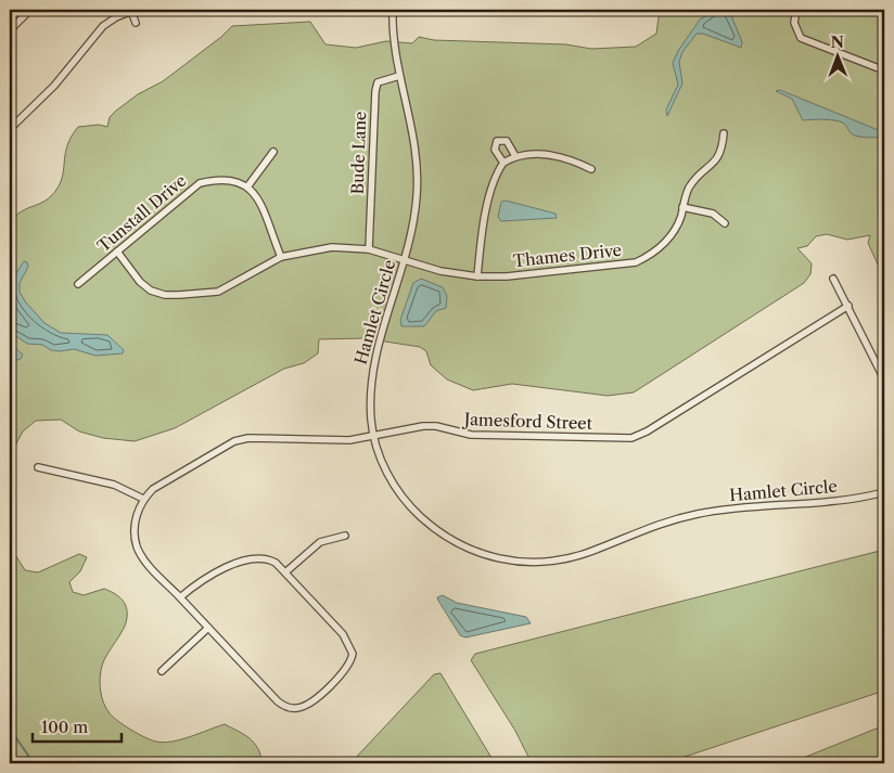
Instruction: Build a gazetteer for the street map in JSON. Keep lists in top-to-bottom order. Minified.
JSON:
{"streets":{"street":["Bude Lane","Tunstall Drive","Thames Drive","Hamlet Circle","Jamesford Street"]},"crossings":[["Bude Lane","Thames Drive"],["Bude Lane","Hamlet Circle"],["Tunstall Drive","Thames Drive"],["Thames Drive","Hamlet Circle"],["Hamlet Circle","Jamesford Street"]],"scale_bar":"100 m","north":"top"}
